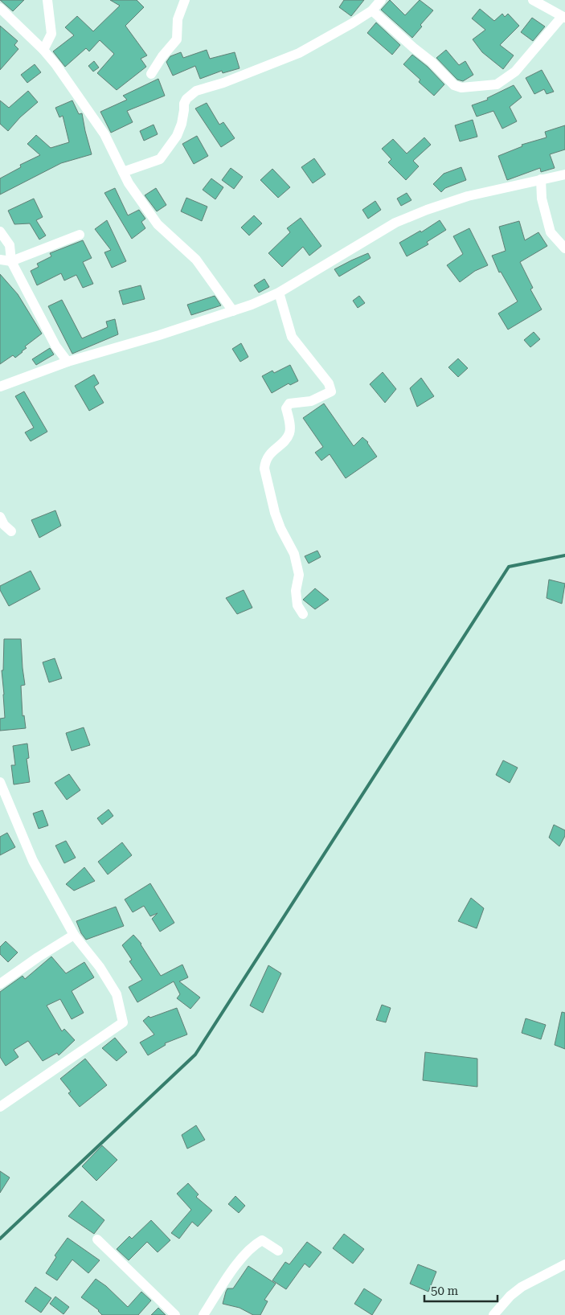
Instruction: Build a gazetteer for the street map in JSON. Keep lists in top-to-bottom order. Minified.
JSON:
{"scale_bar":"50 m"}
